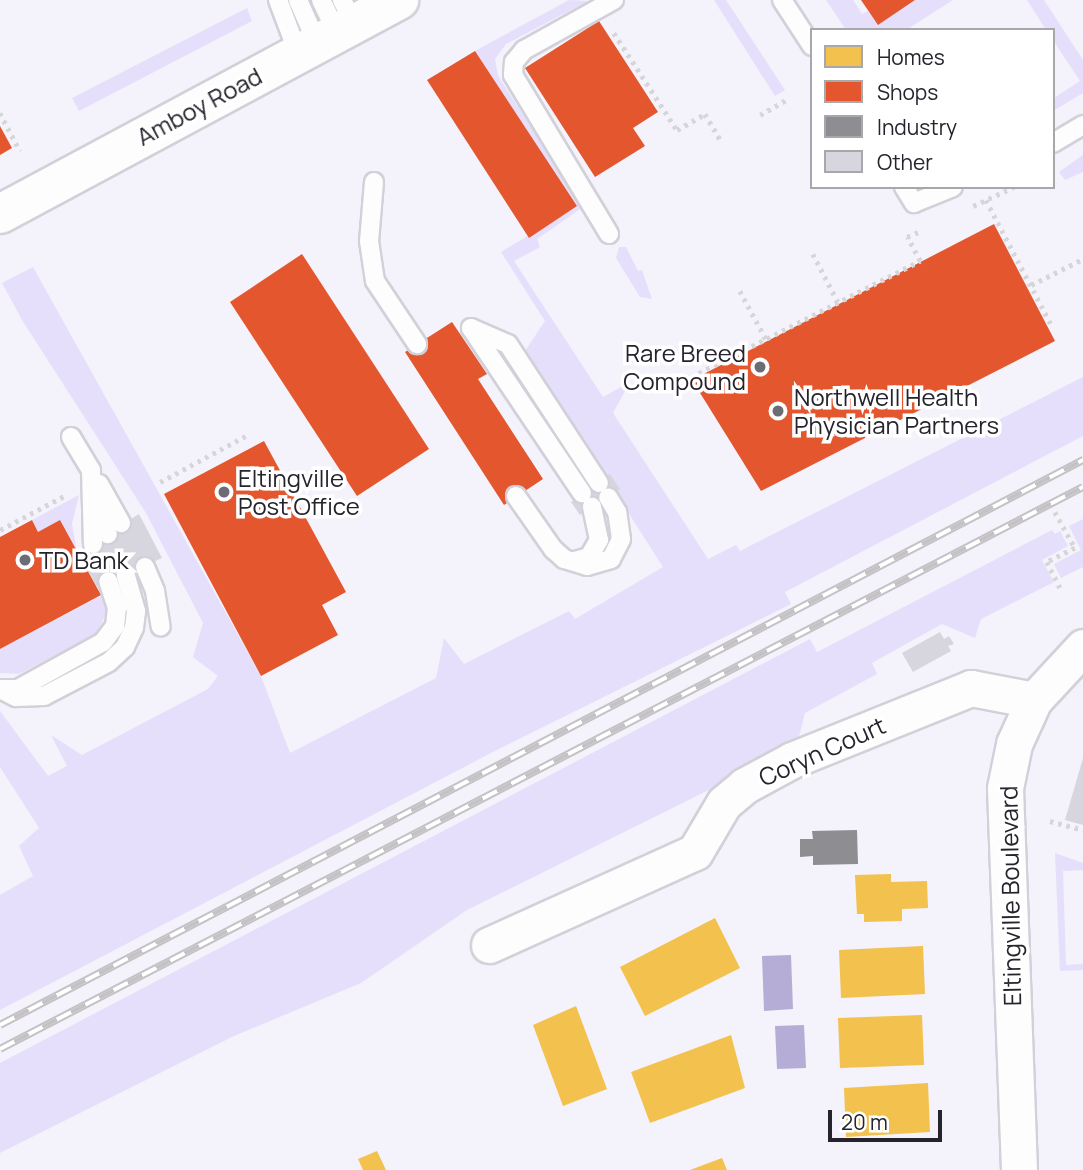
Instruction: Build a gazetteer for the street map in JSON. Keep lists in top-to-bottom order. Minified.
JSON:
{"streets":{"main road":["Amboy Road"],"street":["Coryn Court","Eltingville Boulevard"]},"crossings":[["Coryn Court","Eltingville Boulevard"]],"places":["Rare Breed Compound","Northwell Health Physician Partners","Eltingville Post Office","TD Bank"],"legend":["Homes","Shops","Industry","Other"],"scale_bar":"20 m"}
